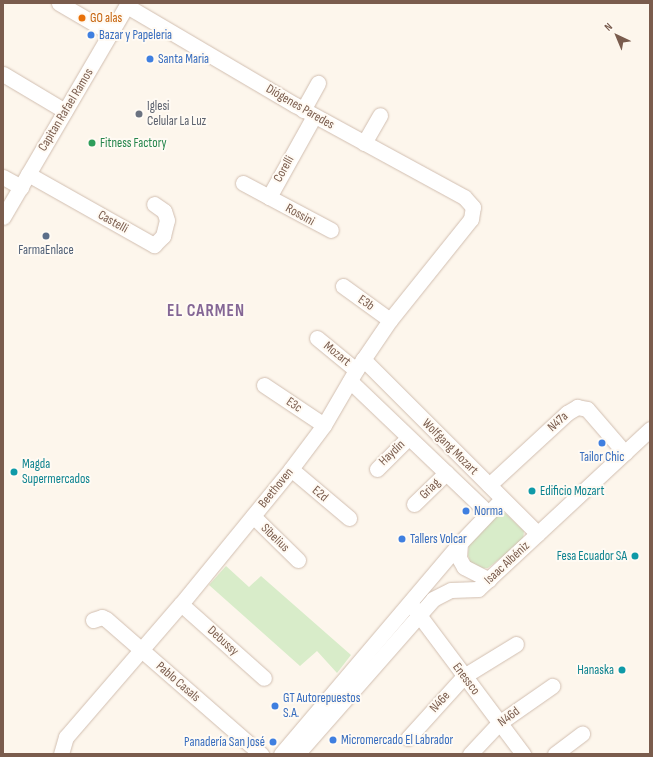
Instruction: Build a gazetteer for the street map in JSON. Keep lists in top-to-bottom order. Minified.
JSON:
{"streets":{"street":["Diógenes Paredes","Capitan Rafael Ramos","Corelli","Rossini","Castelli","E3b","Mozart","E3c","N47a","Wolfgang Mozart","Haydin","Beethoven","Griag","E2d","Sibelius","Isaac Albéniz","Debussy","Enessco","Pablo Casals","N46e","N46d"]},"crossings":[["Diógenes Paredes","Capitan Rafael Ramos"],["Diógenes Paredes","Corelli"],["Diógenes Paredes","Beethoven"],["Capitan Rafael Ramos","Castelli"],["Corelli","Rossini"],["E3b","Beethoven"],["Mozart","Wolfgang Mozart"],["Mozart","Beethoven"],["E3c","Beethoven"],["N47a","Wolfgang Mozart"],["N47a","Isaac Albéniz"],["Wolfgang Mozart","Haydin"],["Wolfgang Mozart","Beethoven"],["Wolfgang Mozart","Griag"],["Wolfgang Mozart","Isaac Albéniz"],["Beethoven","E2d"],["Beethoven","Sibelius"],["Beethoven","Debussy"],["Beethoven","Pablo Casals"],["Isaac Albéniz","Enessco"],["Enessco","N46e"],["Enessco","N46d"]],"districts":["EL CARMEN"],"places":["GO alas","Bazar y Papeleria","Santa Maria","Iglesi Celular La Luz","Fitness Factory","FarmaEnlace","Tailor Chic","Magda Supermercados","Edificio Mozart","Norma","Tallers Volcar","Fesa Ecuador SA","Hanaska","GT Autorepuestos S.A.","Micromercado El Labrador","Panadería San José"],"north":"top left"}
